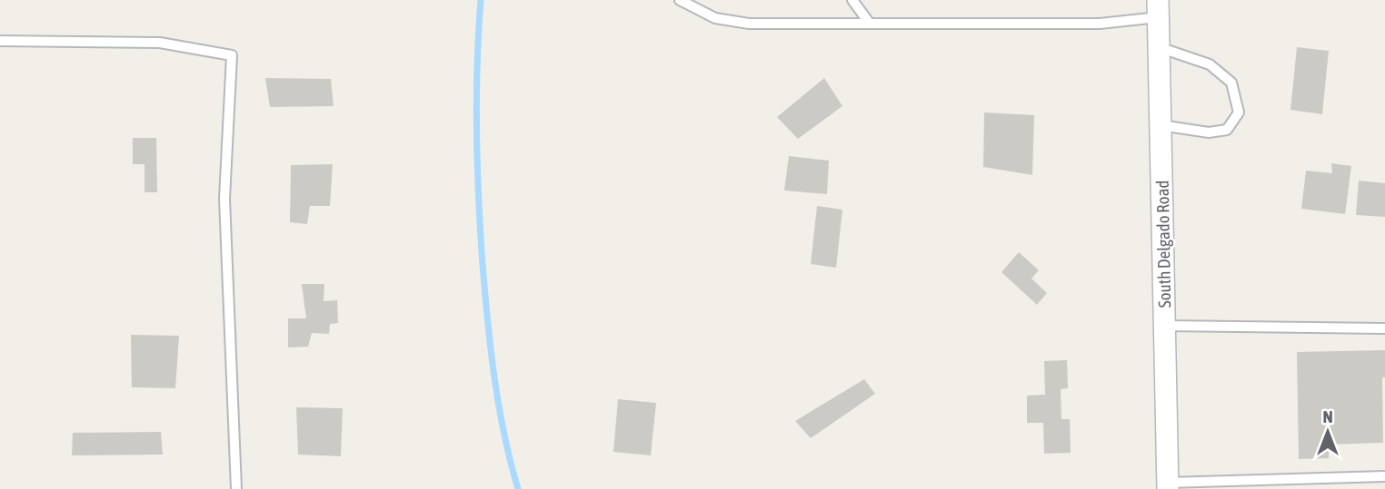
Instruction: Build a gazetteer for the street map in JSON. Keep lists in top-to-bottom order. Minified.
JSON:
{"streets":{"street":["South Delgado Road"]},"north":"top"}
